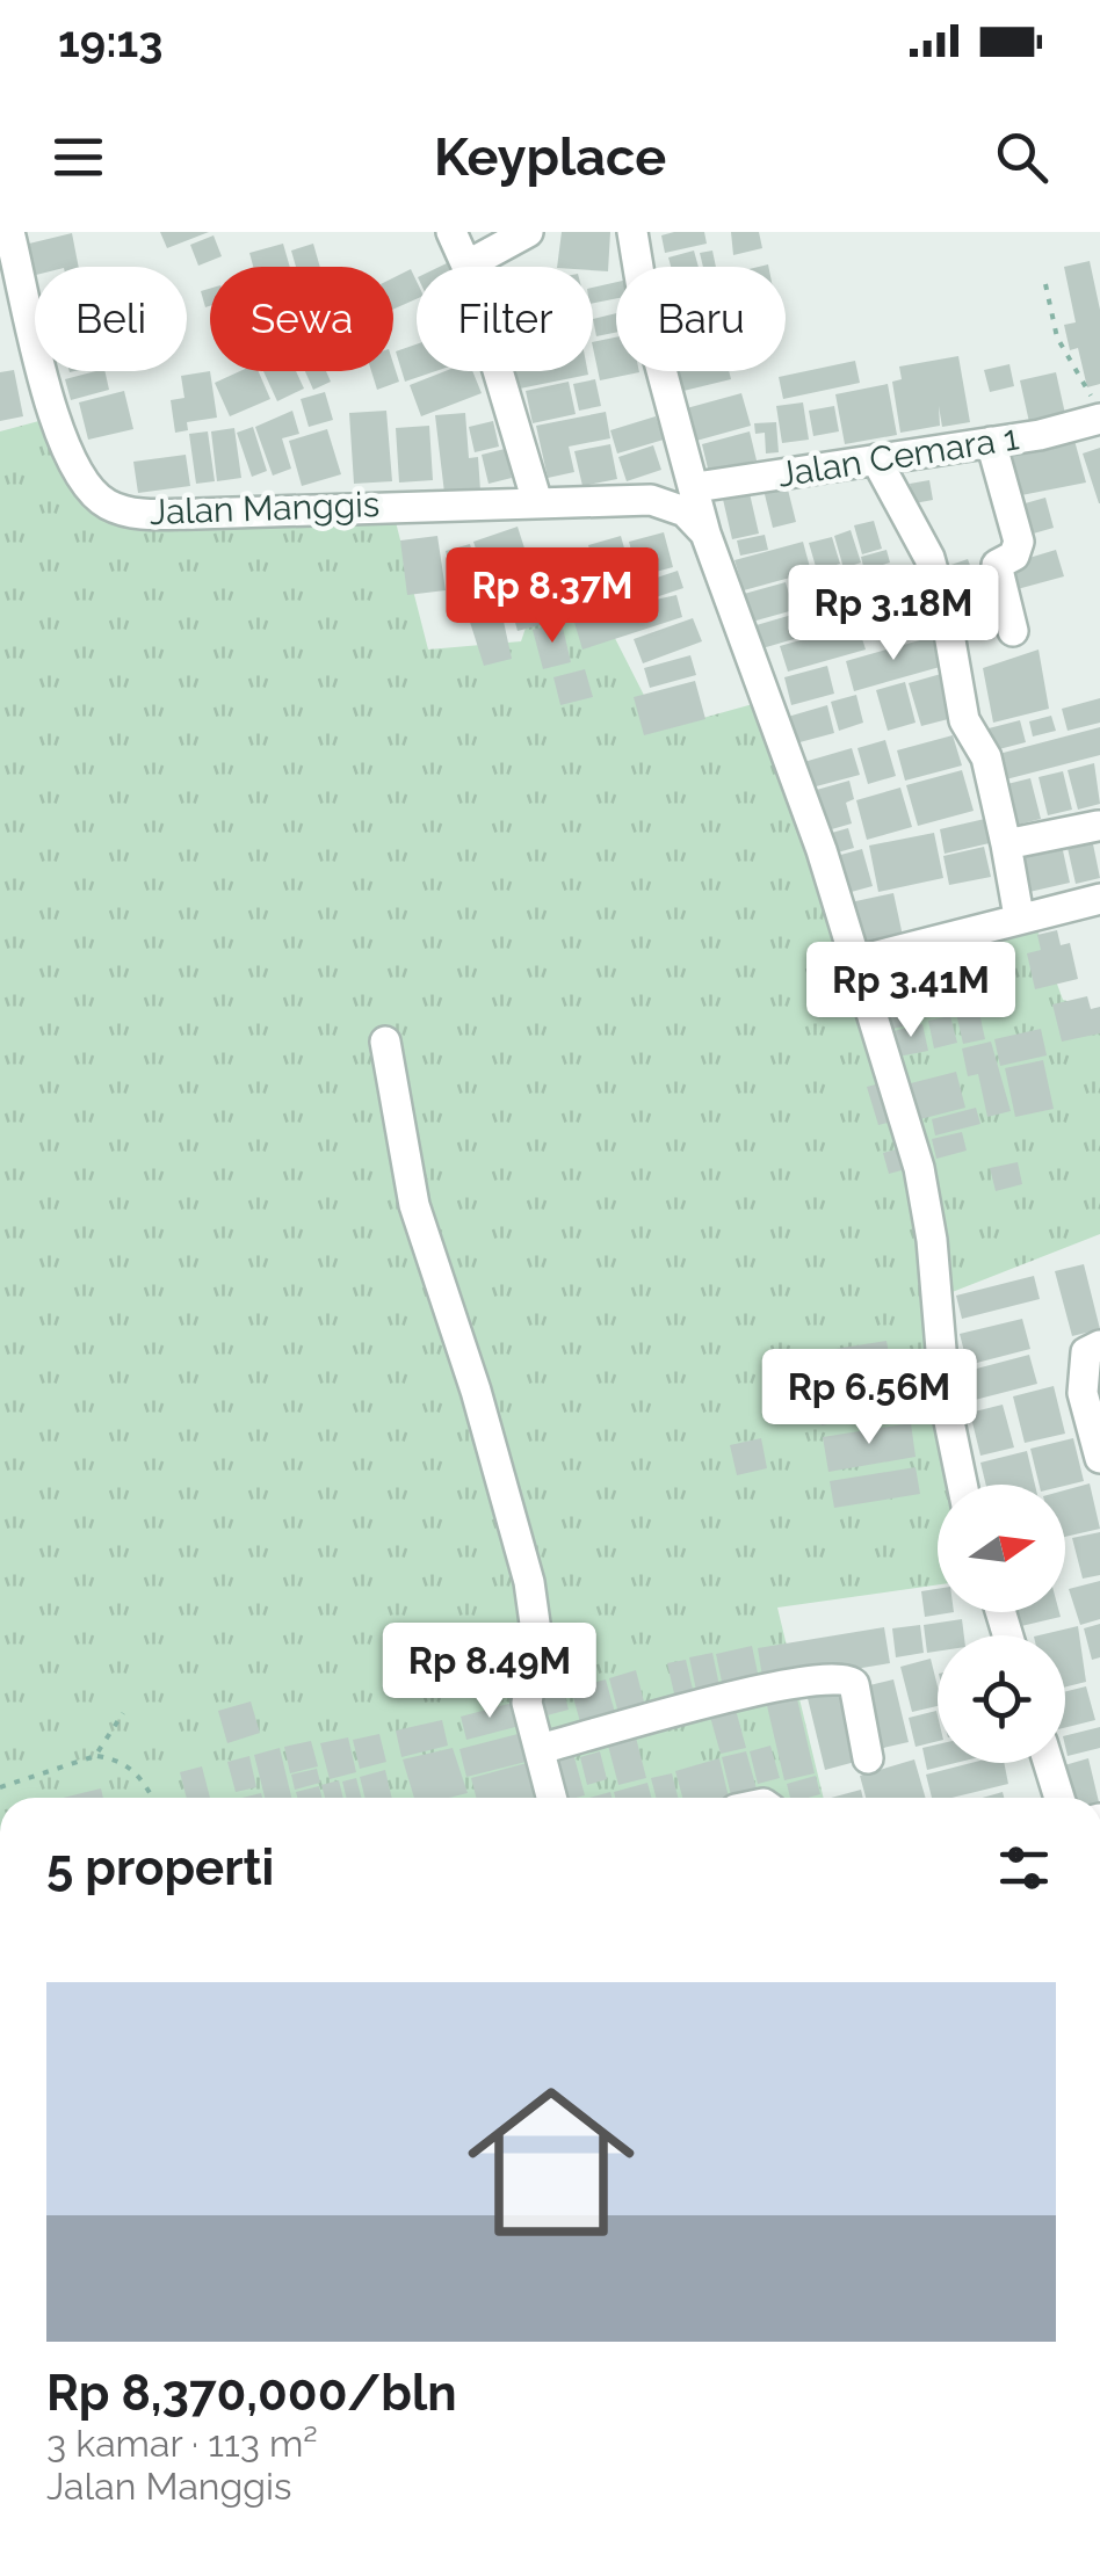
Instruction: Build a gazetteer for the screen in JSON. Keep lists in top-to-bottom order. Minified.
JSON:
{"streets":{"street":["Jalan Cemara 1","Jalan Manggis"]},"north":"right","page":{"status":"19:13","header":"Keyplace","chip":["Beli","Sewa","Filter","Baru"],"price":["Rp 8.37M","Rp 3.18M","Rp 3.41M","Rp 6.56M","Rp 8.49M"],"heading":"5 properti","list":[{"name":"Rp 8,370,000/bln","note":"3 kamar · 113 m² · Jalan Manggis"}]}}
